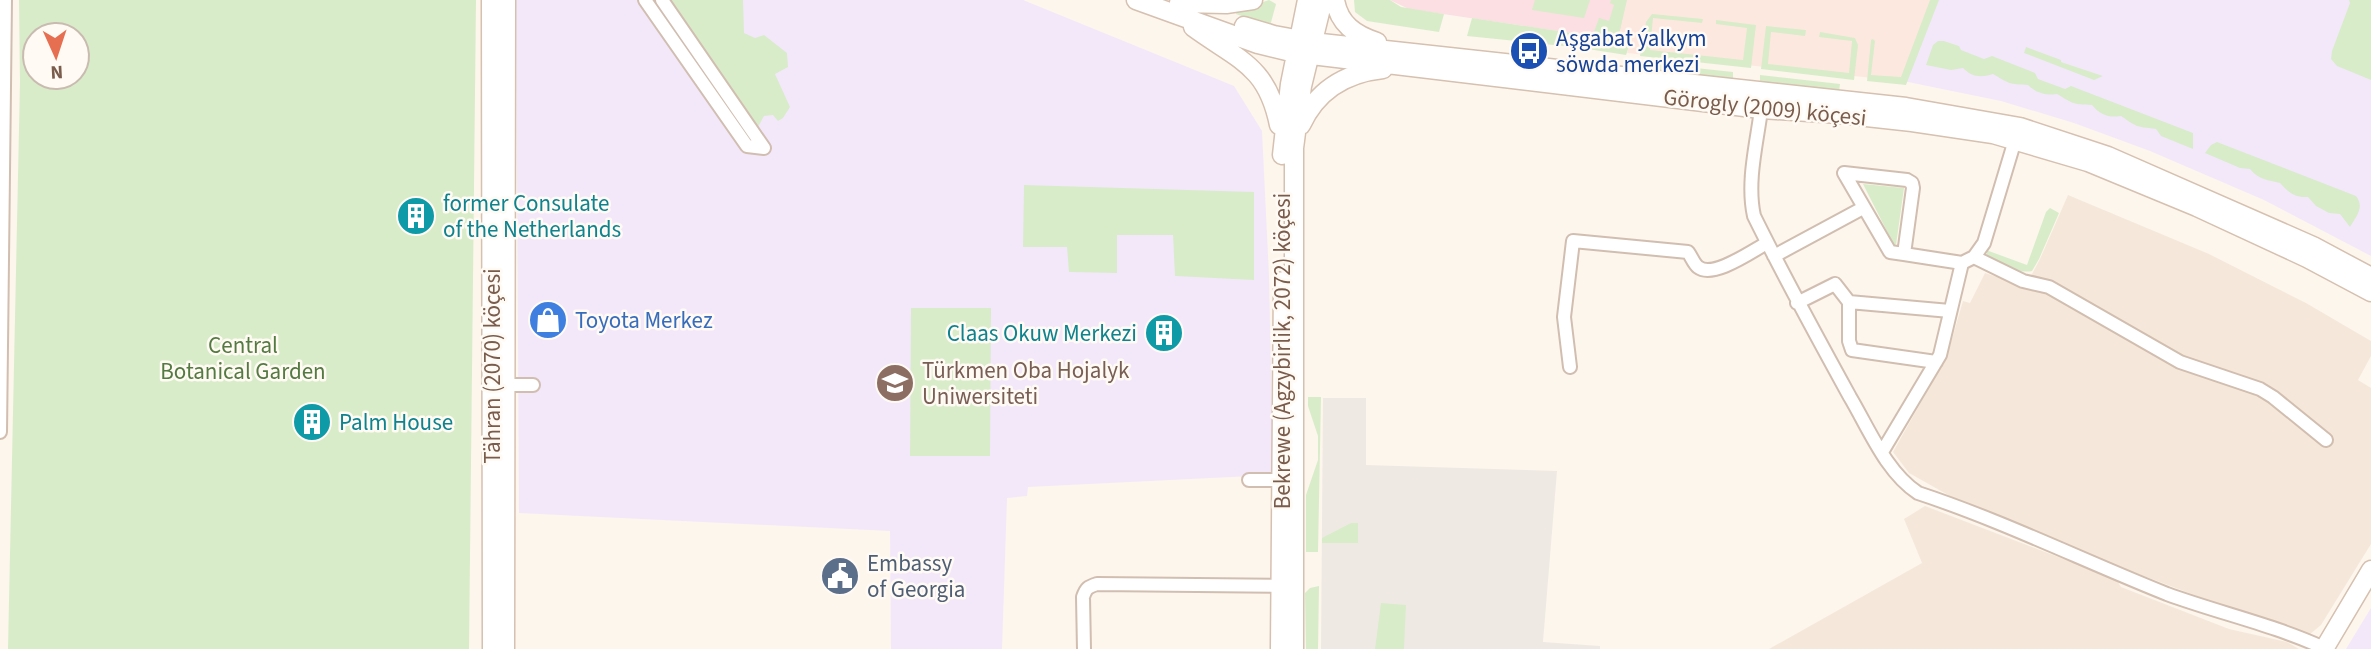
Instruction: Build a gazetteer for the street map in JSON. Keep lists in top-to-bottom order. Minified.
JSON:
{"streets":{"main road":["Görogly (2009) köçesi","Bekrewe (Agzybirlik, 2072) köçesi","Tähran (2070) köçesi"]},"crossings":[["Görogly (2009) köçesi","Bekrewe (Agzybirlik, 2072) köçesi"]],"parks":["Central Botanical Garden"],"places":{"bus stop":["Aşgabat ýalkym söwda merkezi"],"building":["former Consulate of the Netherlands","Claas Okuw Merkezi","Palm House"],"shop":["Toyota Merkez"],"school or university":["Türkmen Oba Hojalyk Uniwersiteti"],"public building":["Embassy of Georgia"]},"north":"bottom"}
